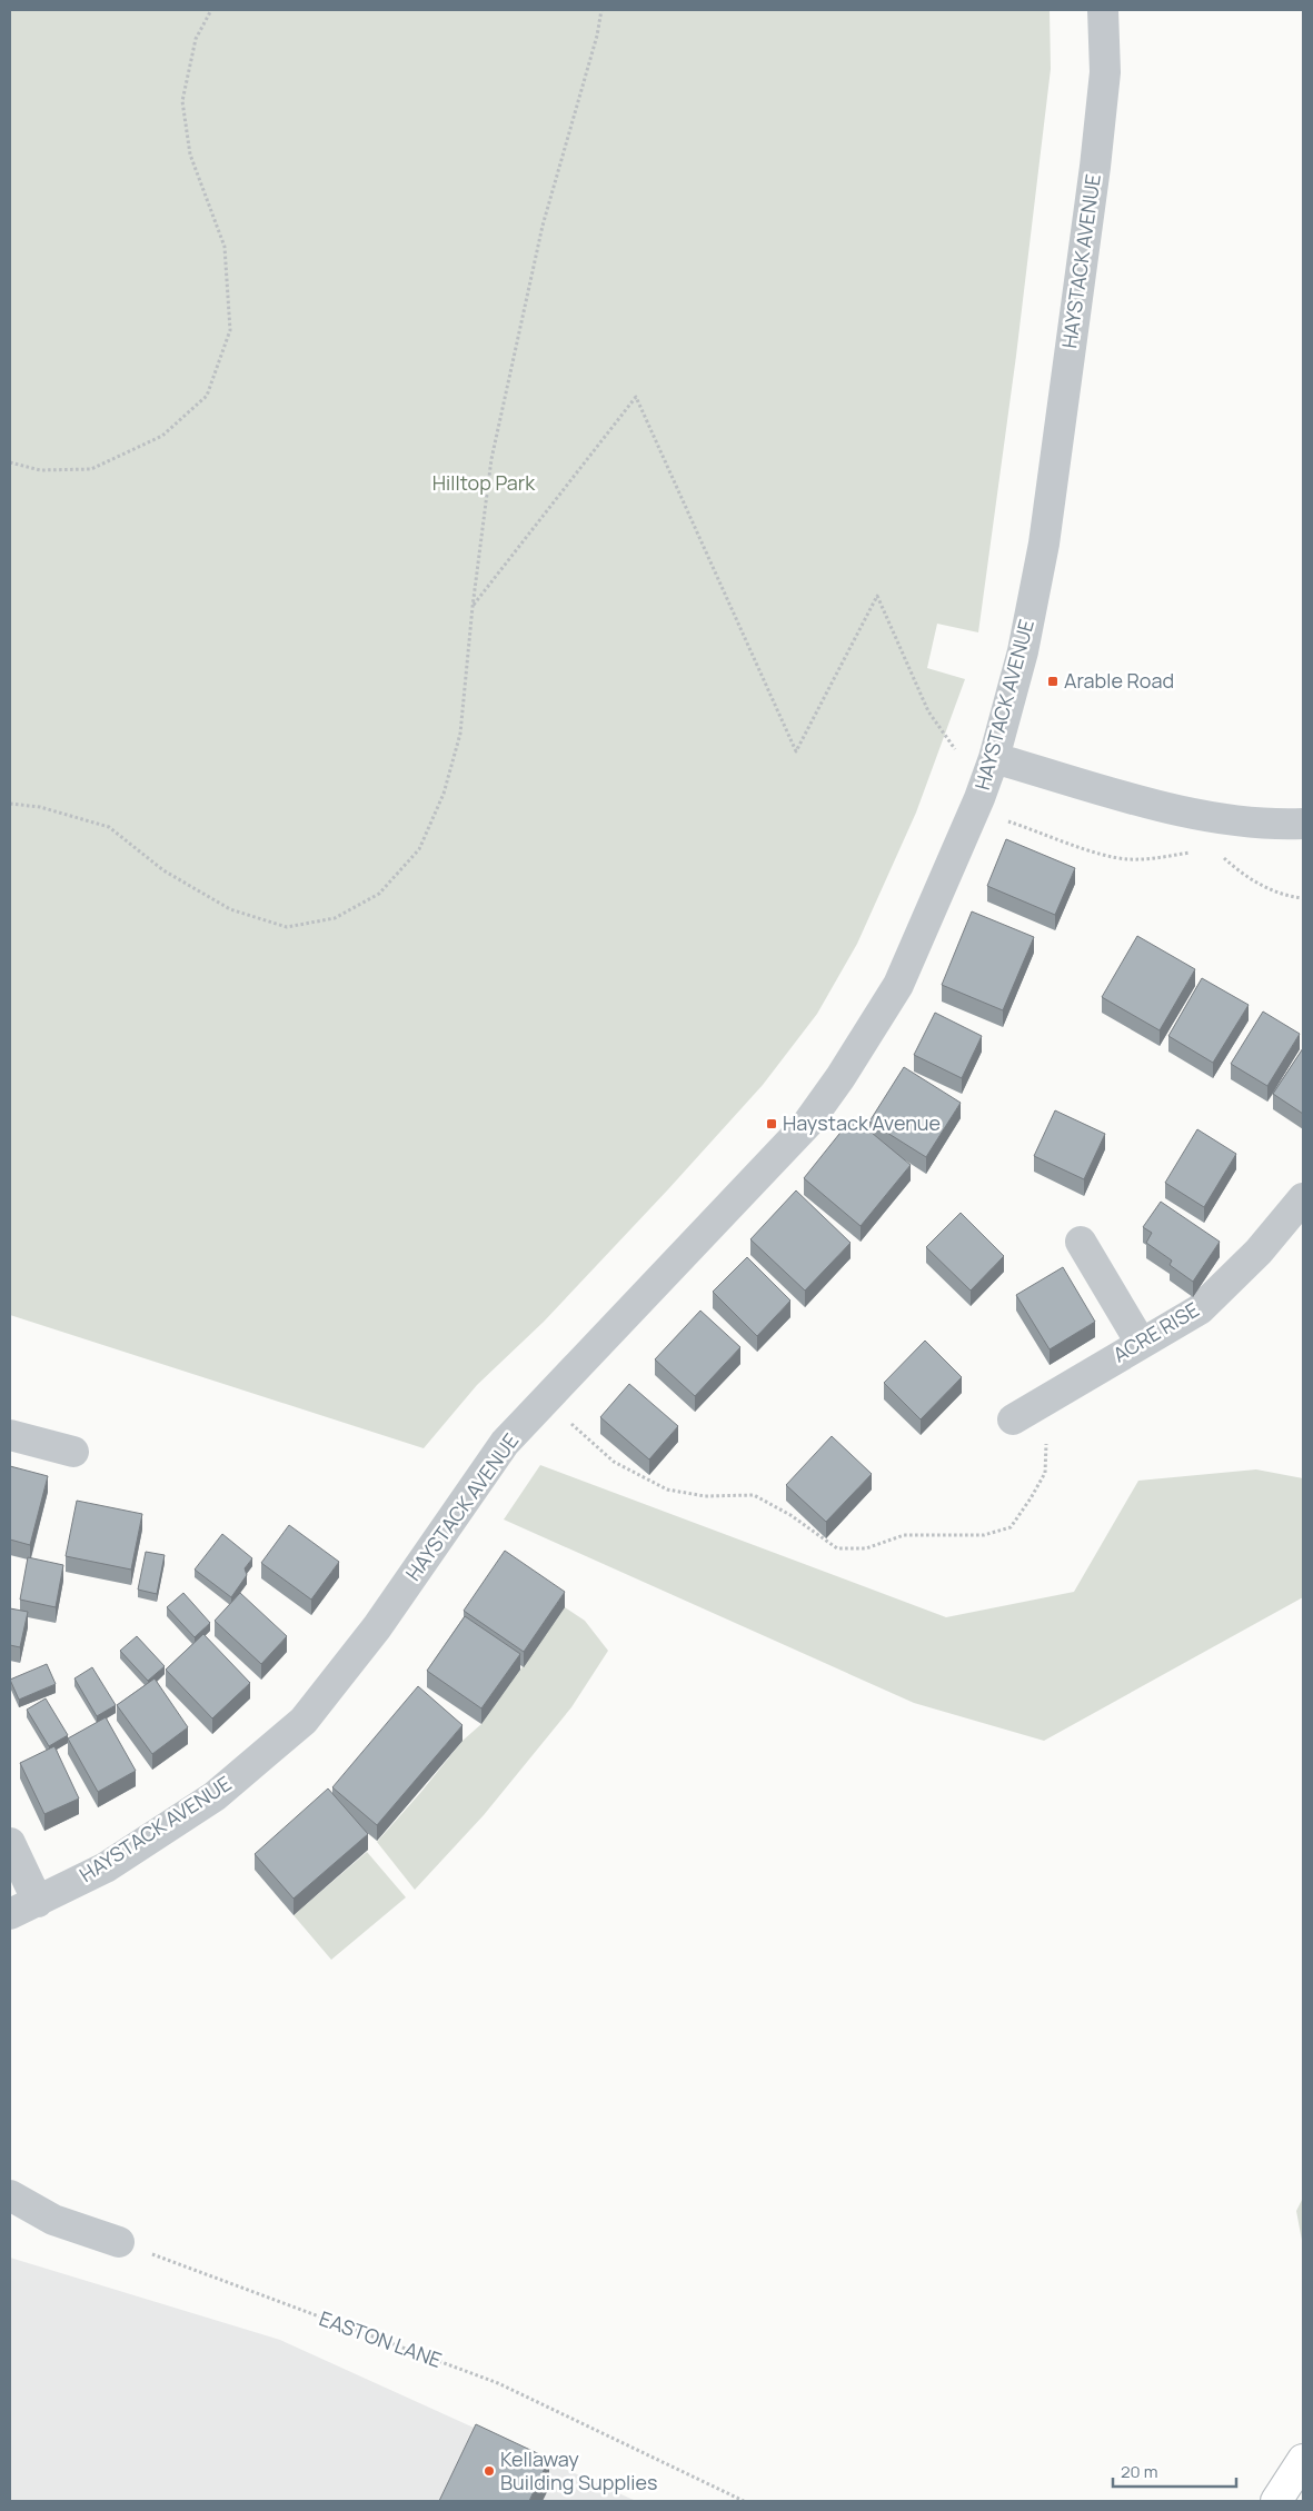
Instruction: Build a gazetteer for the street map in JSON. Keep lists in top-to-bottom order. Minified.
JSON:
{"streets":{"street":["HAYSTACK AVENUE","ACRE RISE"],"path":["EASTON LANE"]},"parks":["Hilltop Park"],"places":{"transit":["Arable Road","Haystack Avenue"],"other":["Kellaway Building Supplies"]},"scale_bar":"20 m"}
